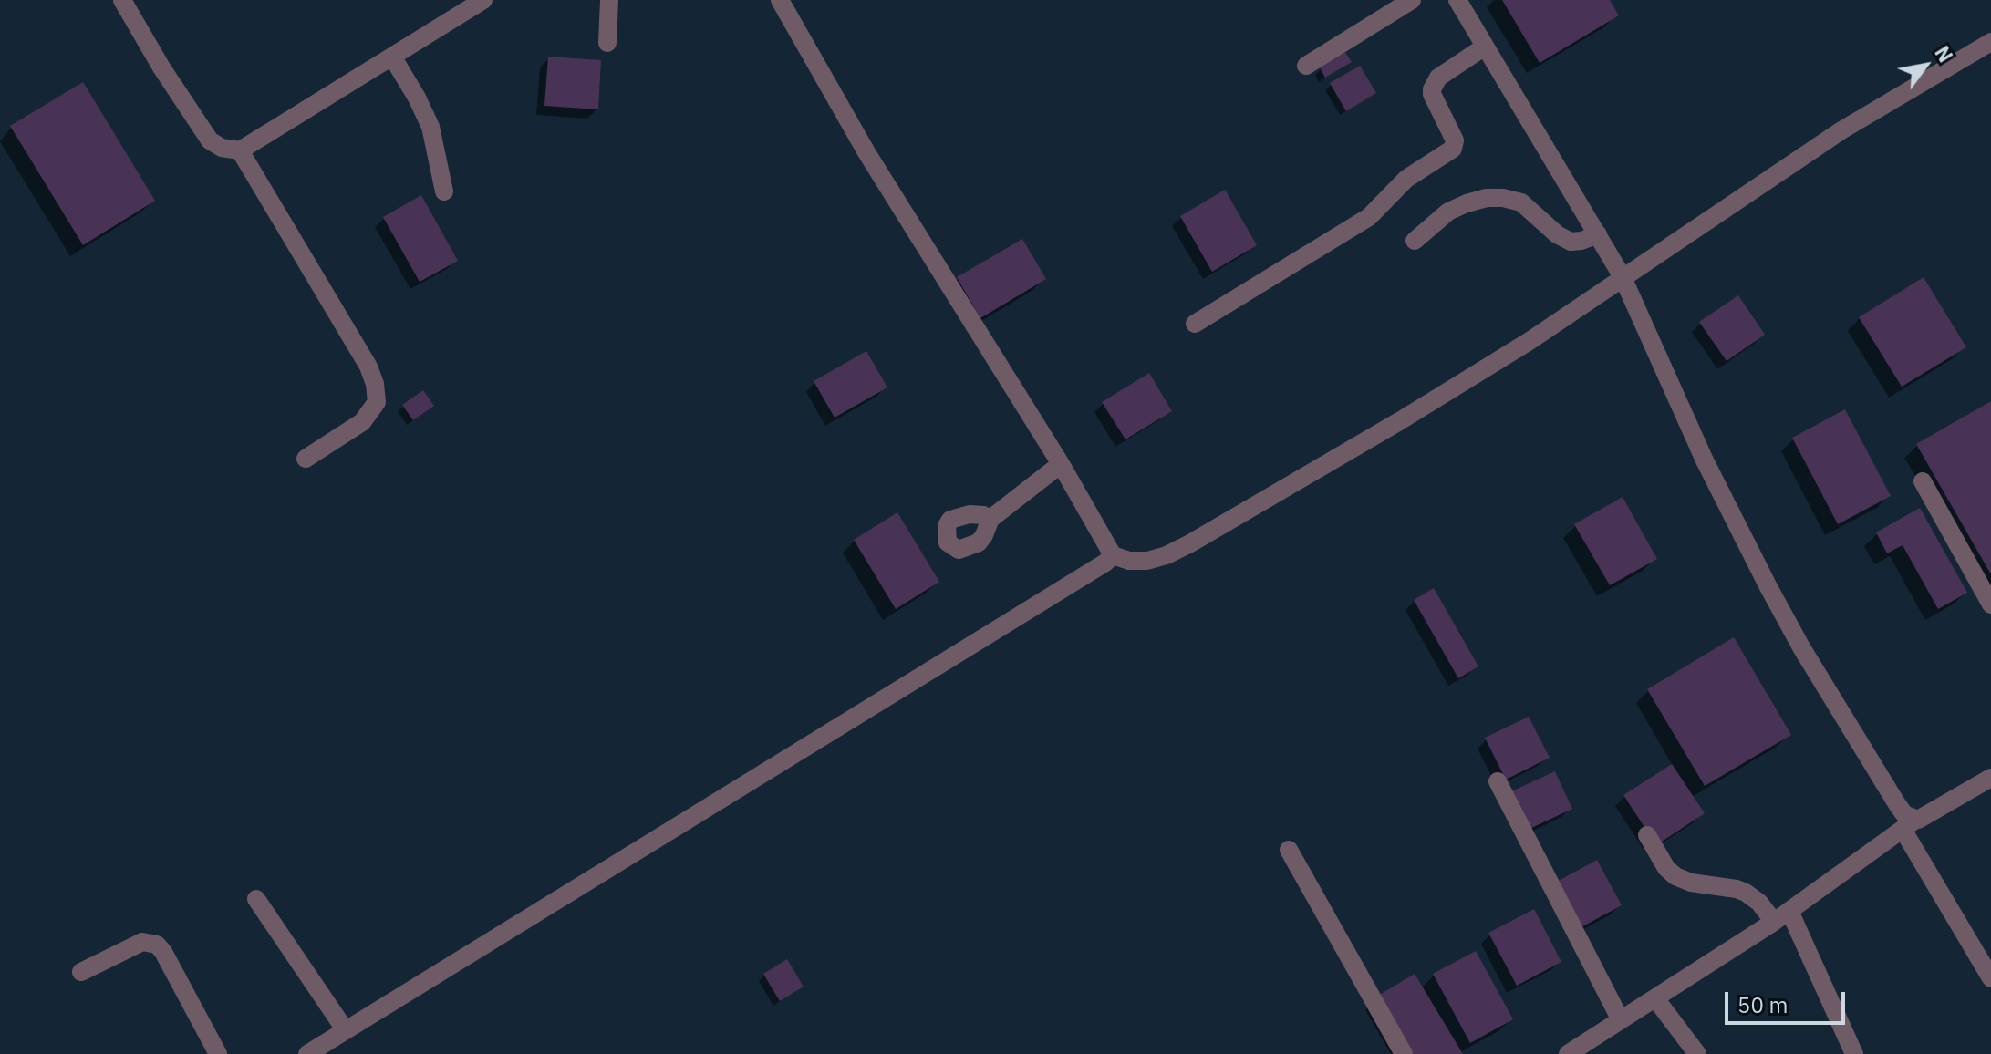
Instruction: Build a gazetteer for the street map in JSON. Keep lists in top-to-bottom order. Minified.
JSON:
{"scale_bar":"50 m","north":"top right"}
